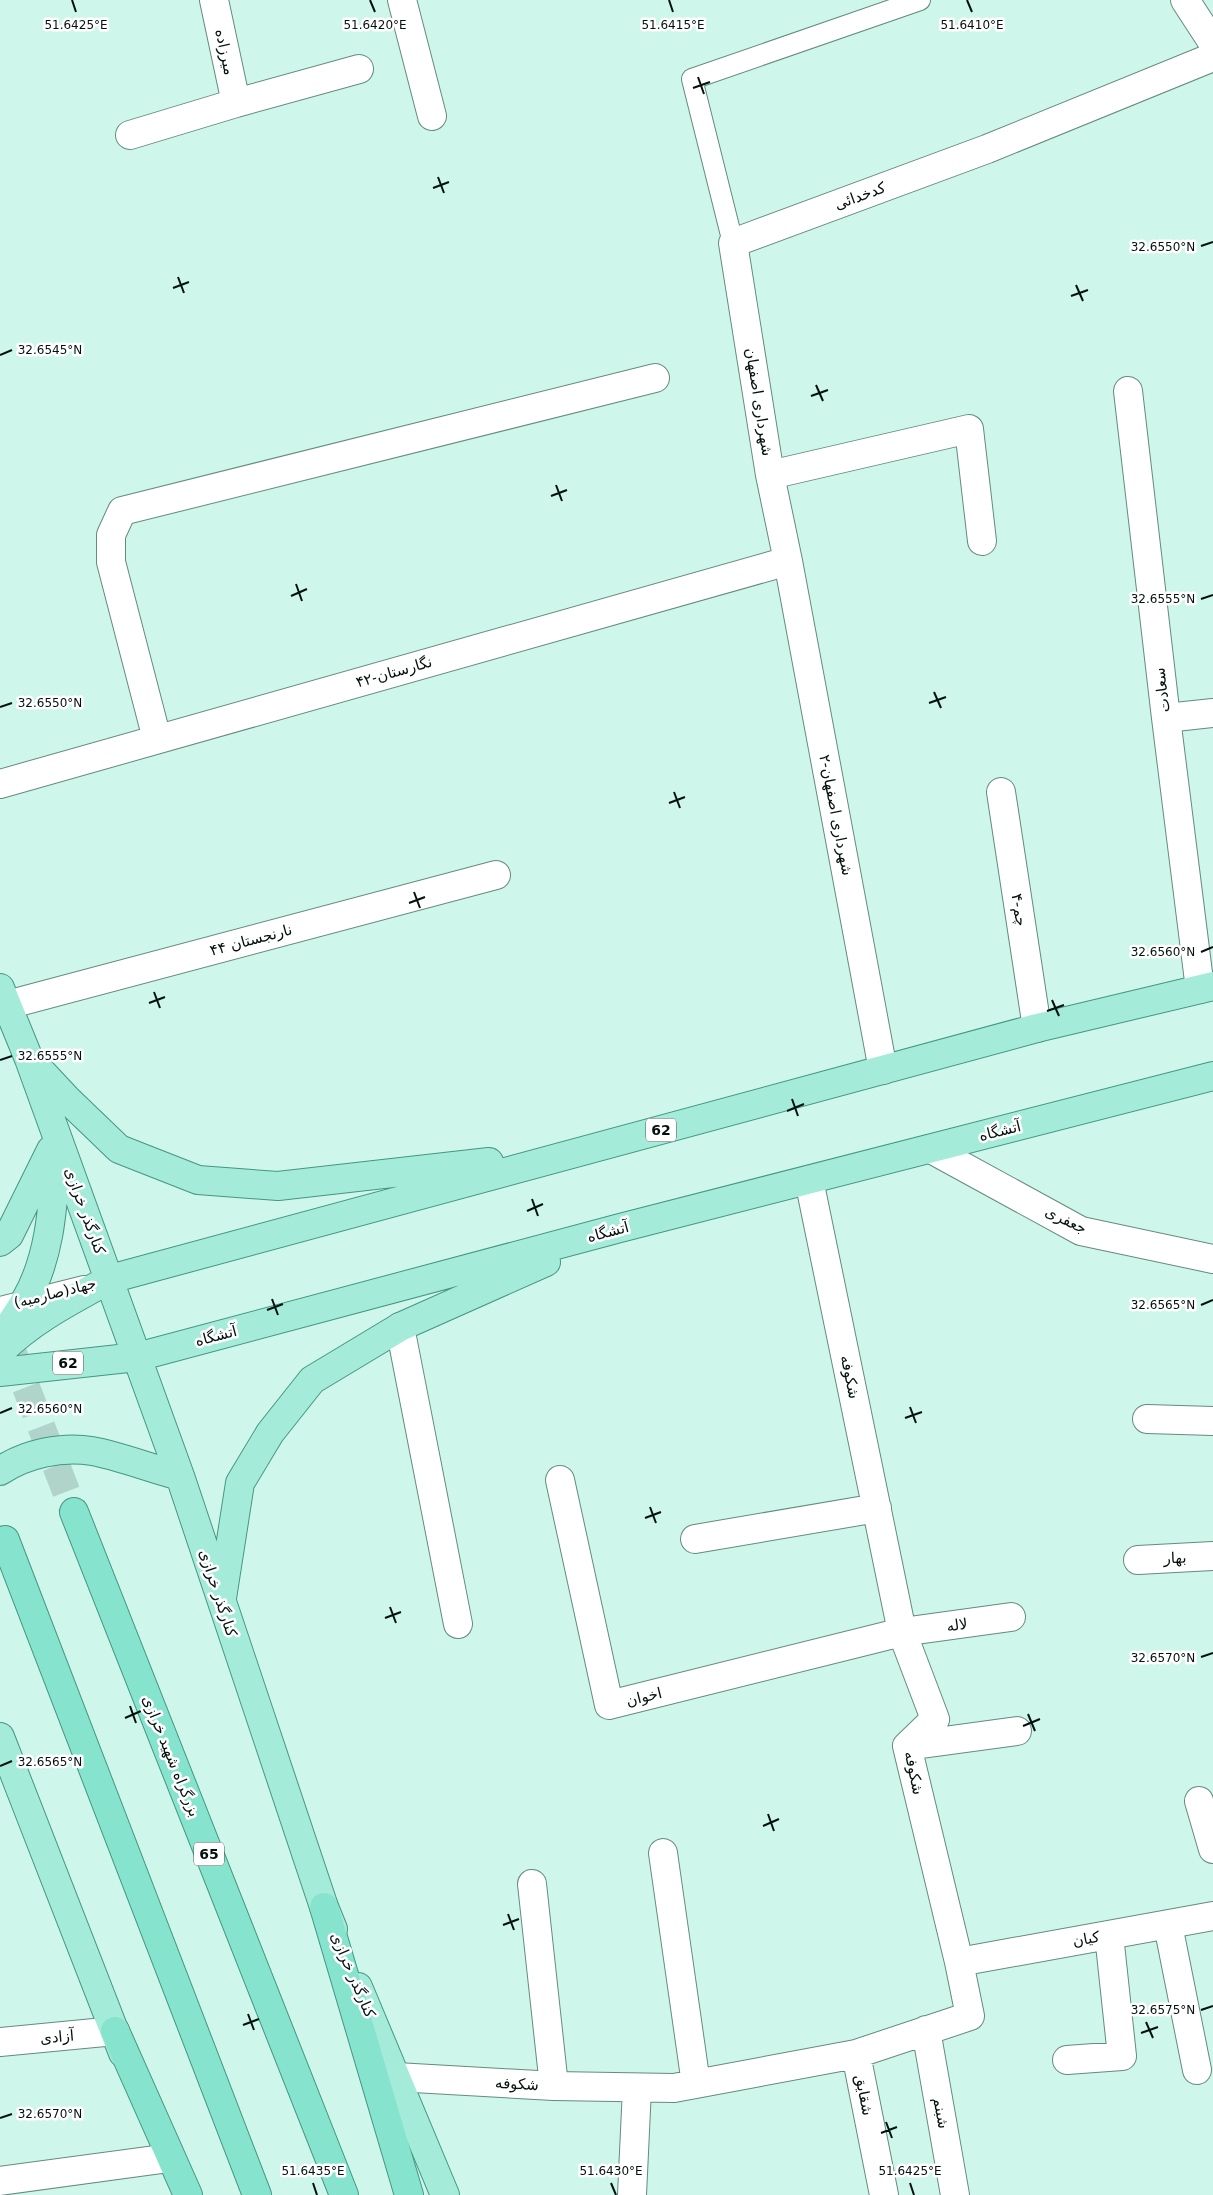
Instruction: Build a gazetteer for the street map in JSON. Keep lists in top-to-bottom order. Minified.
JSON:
{"streets":{"highway":["بزرگراه شهید خرازی","65"],"main road":["62","آتشگاه","کنارگذر خرازی"],"street":["میرزاده","کدخدائی","شهرداری اصفهان","۴۲-نگارستان","سعادت","۲-شهرداری اصفهان","۴-چم","۴۴ نارنجستان","جعفری","شکوفه","بهار","لاله","اخوان","کیان","آزادی","شقایق","شبنم"],"lane":["جهاد(صارمیه)"]},"crossings":[["کدخدائی","شهرداری اصفهان"],["شهرداری اصفهان","۴۲-نگارستان"],["شهرداری اصفهان","۲-شهرداری اصفهان"],["۴۲-نگارستان","۲-شهرداری اصفهان"],["سعادت","62"],["۲-شهرداری اصفهان","62"],["۴-چم","62"],["۴۴ نارنجستان","کنارگذر خرازی"],["62","کنارگذر خرازی"],["62","جهاد(صارمیه)"],["آتشگاه","کنارگذر خرازی"],["آتشگاه","جعفری"],["آتشگاه","شکوفه"],["کنارگذر خرازی","جهاد(صارمیه)"],["کنارگذر خرازی","شکوفه"],["شکوفه","لاله"],["شکوفه","اخوان"],["شکوفه","کیان"],["شکوفه","شقایق"],["شکوفه","شبنم"],["لاله","اخوان"]],"coordinates":["51.6425°E","51.6420°E","51.6415°E","51.6410°E","32.6550°N","32.6545°N","32.6555°N","32.6560°N","32.6565°N","32.6570°N","32.6575°N","51.6435°E","51.6430°E"]}
